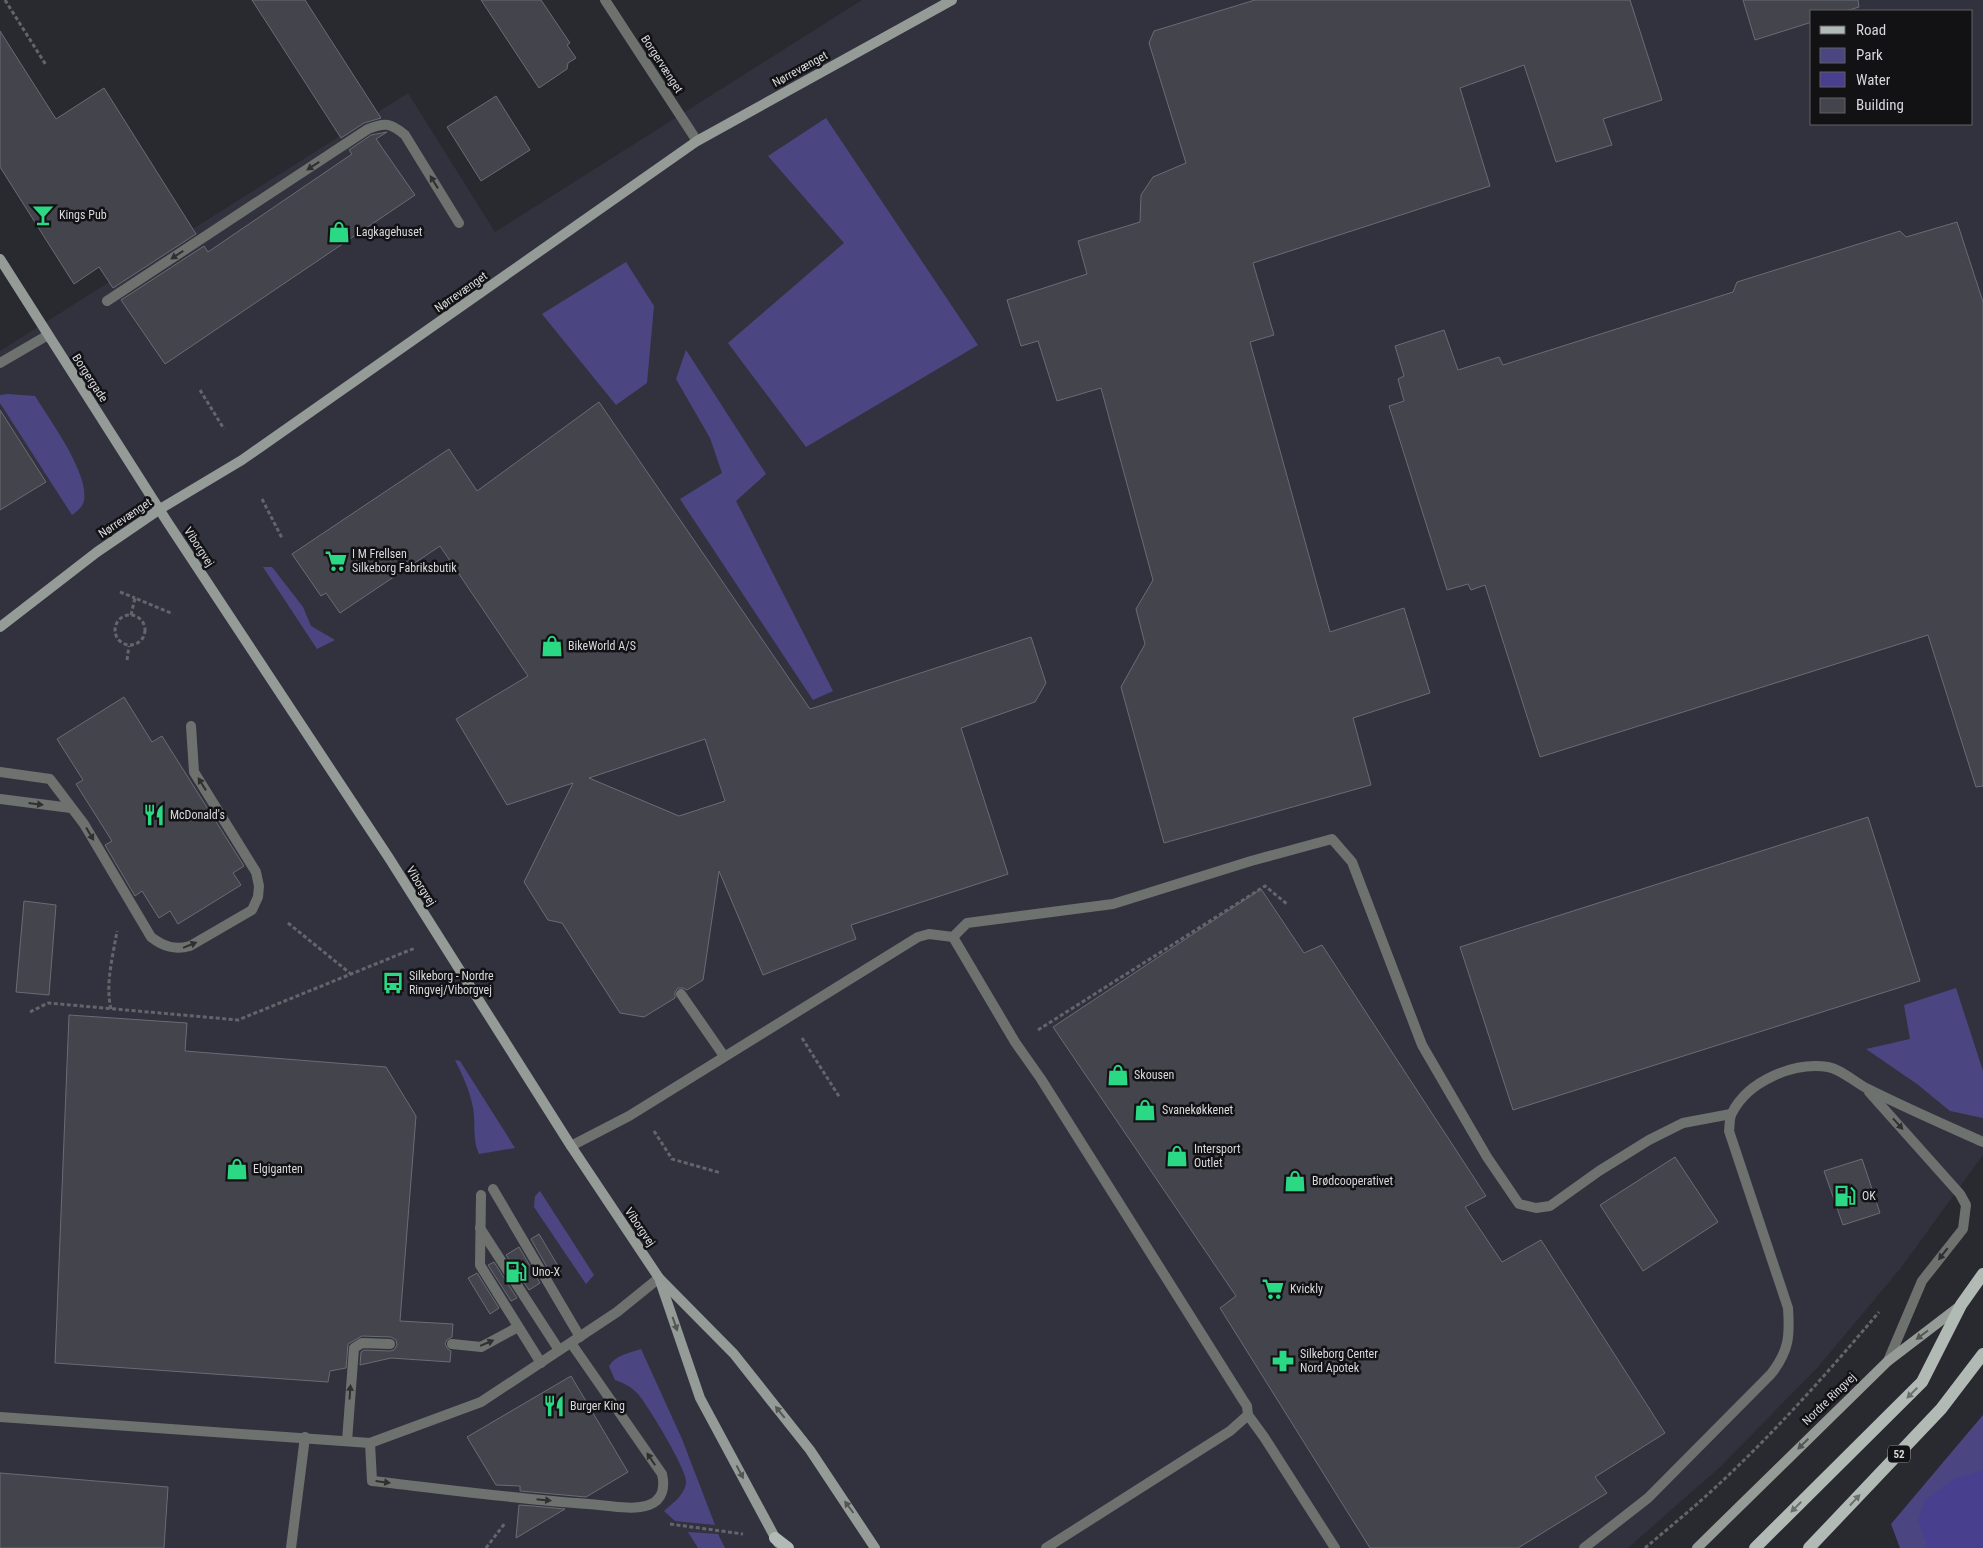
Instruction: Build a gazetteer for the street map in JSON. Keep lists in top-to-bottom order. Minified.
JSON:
{"streets":{"main road":["Nordre Ringvej","52"],"street":["Borgervænget","Nørrevænget","Borgergade","Viborgvej"]},"crossings":[["Borgervænget","Nørrevænget"],["Nørrevænget","Borgergade"],["Nørrevænget","Viborgvej"],["Borgergade","Viborgvej"]],"one_way":["Nordre Ringvej"],"places":{"bar":["Kings Pub"],"shop":["Lagkagehuset","BikeWorld A/S","Skousen","Svanekøkkenet","Intersport Outlet","Elgiganten","Brødcooperativet"],"supermarket":["I M Frellsen Silkeborg Fabriksbutik","Kvickly"],"restaurant":["McDonald's","Burger King"],"bus stop":["Silkeborg - Nordre Ringvej/Viborgvej"],"fuel station":["OK","Uno-X"],"pharmacy":["Silkeborg Center Nord Apotek"]},"legend":["Road","Park","Water","Building"]}
